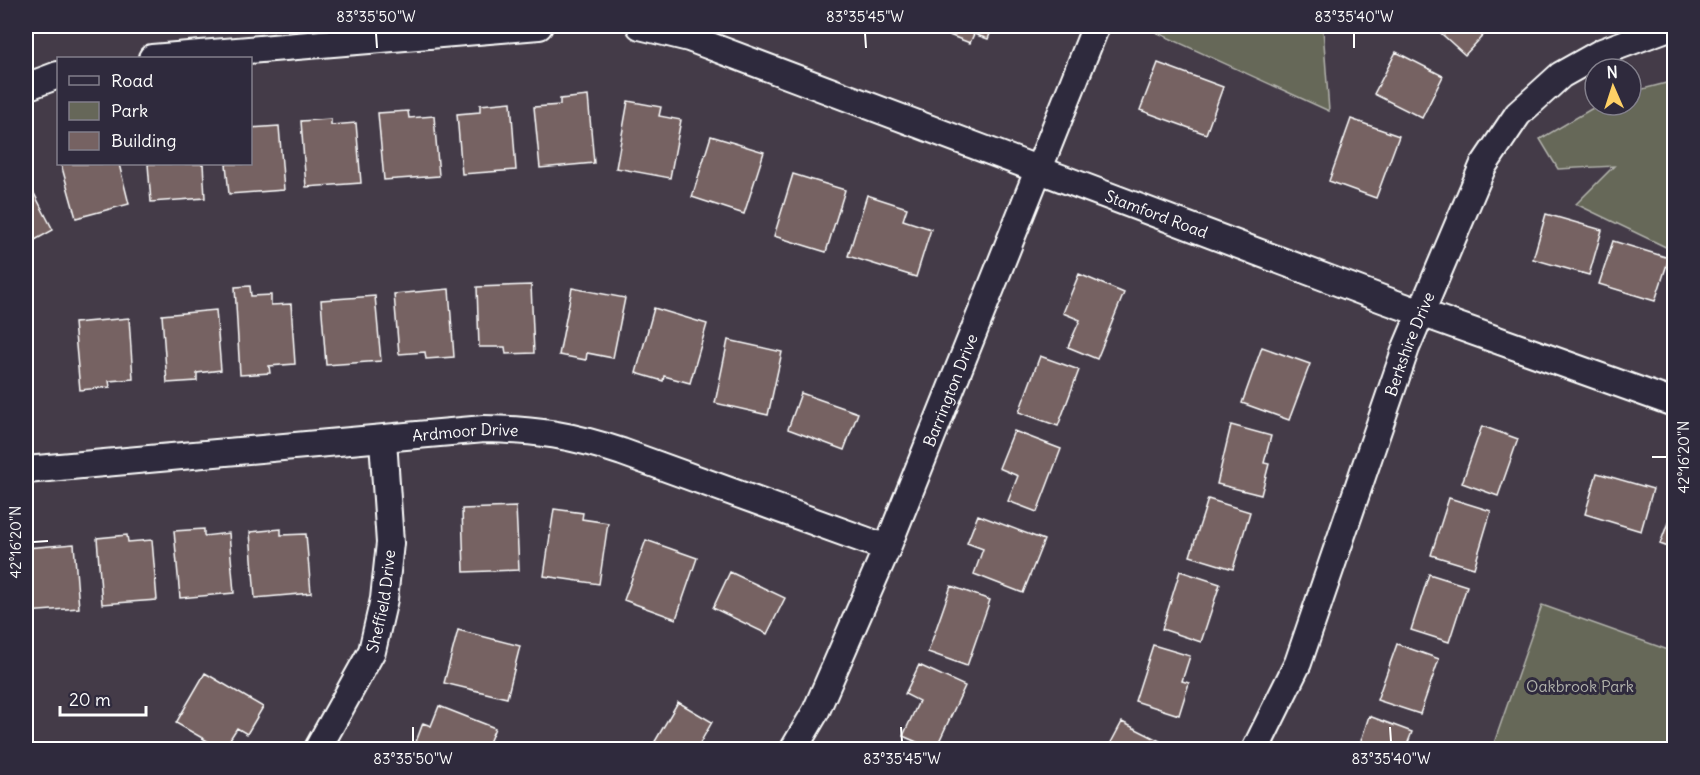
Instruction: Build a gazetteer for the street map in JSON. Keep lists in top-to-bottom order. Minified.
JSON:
{"streets":{"street":["Stamford Road","Berkshire Drive","Barrington Drive","Ardmoor Drive","Sheffield Drive"]},"crossings":[["Stamford Road","Berkshire Drive"],["Stamford Road","Barrington Drive"],["Barrington Drive","Ardmoor Drive"],["Ardmoor Drive","Sheffield Drive"]],"parks":["Oakbrook Park"],"legend":["Road","Park","Building"],"scale_bar":"20 m","north":"top","coordinates":["83°35'50\"W","83°35'45\"W","83°35'40\"W","42°16'20\"N"]}
